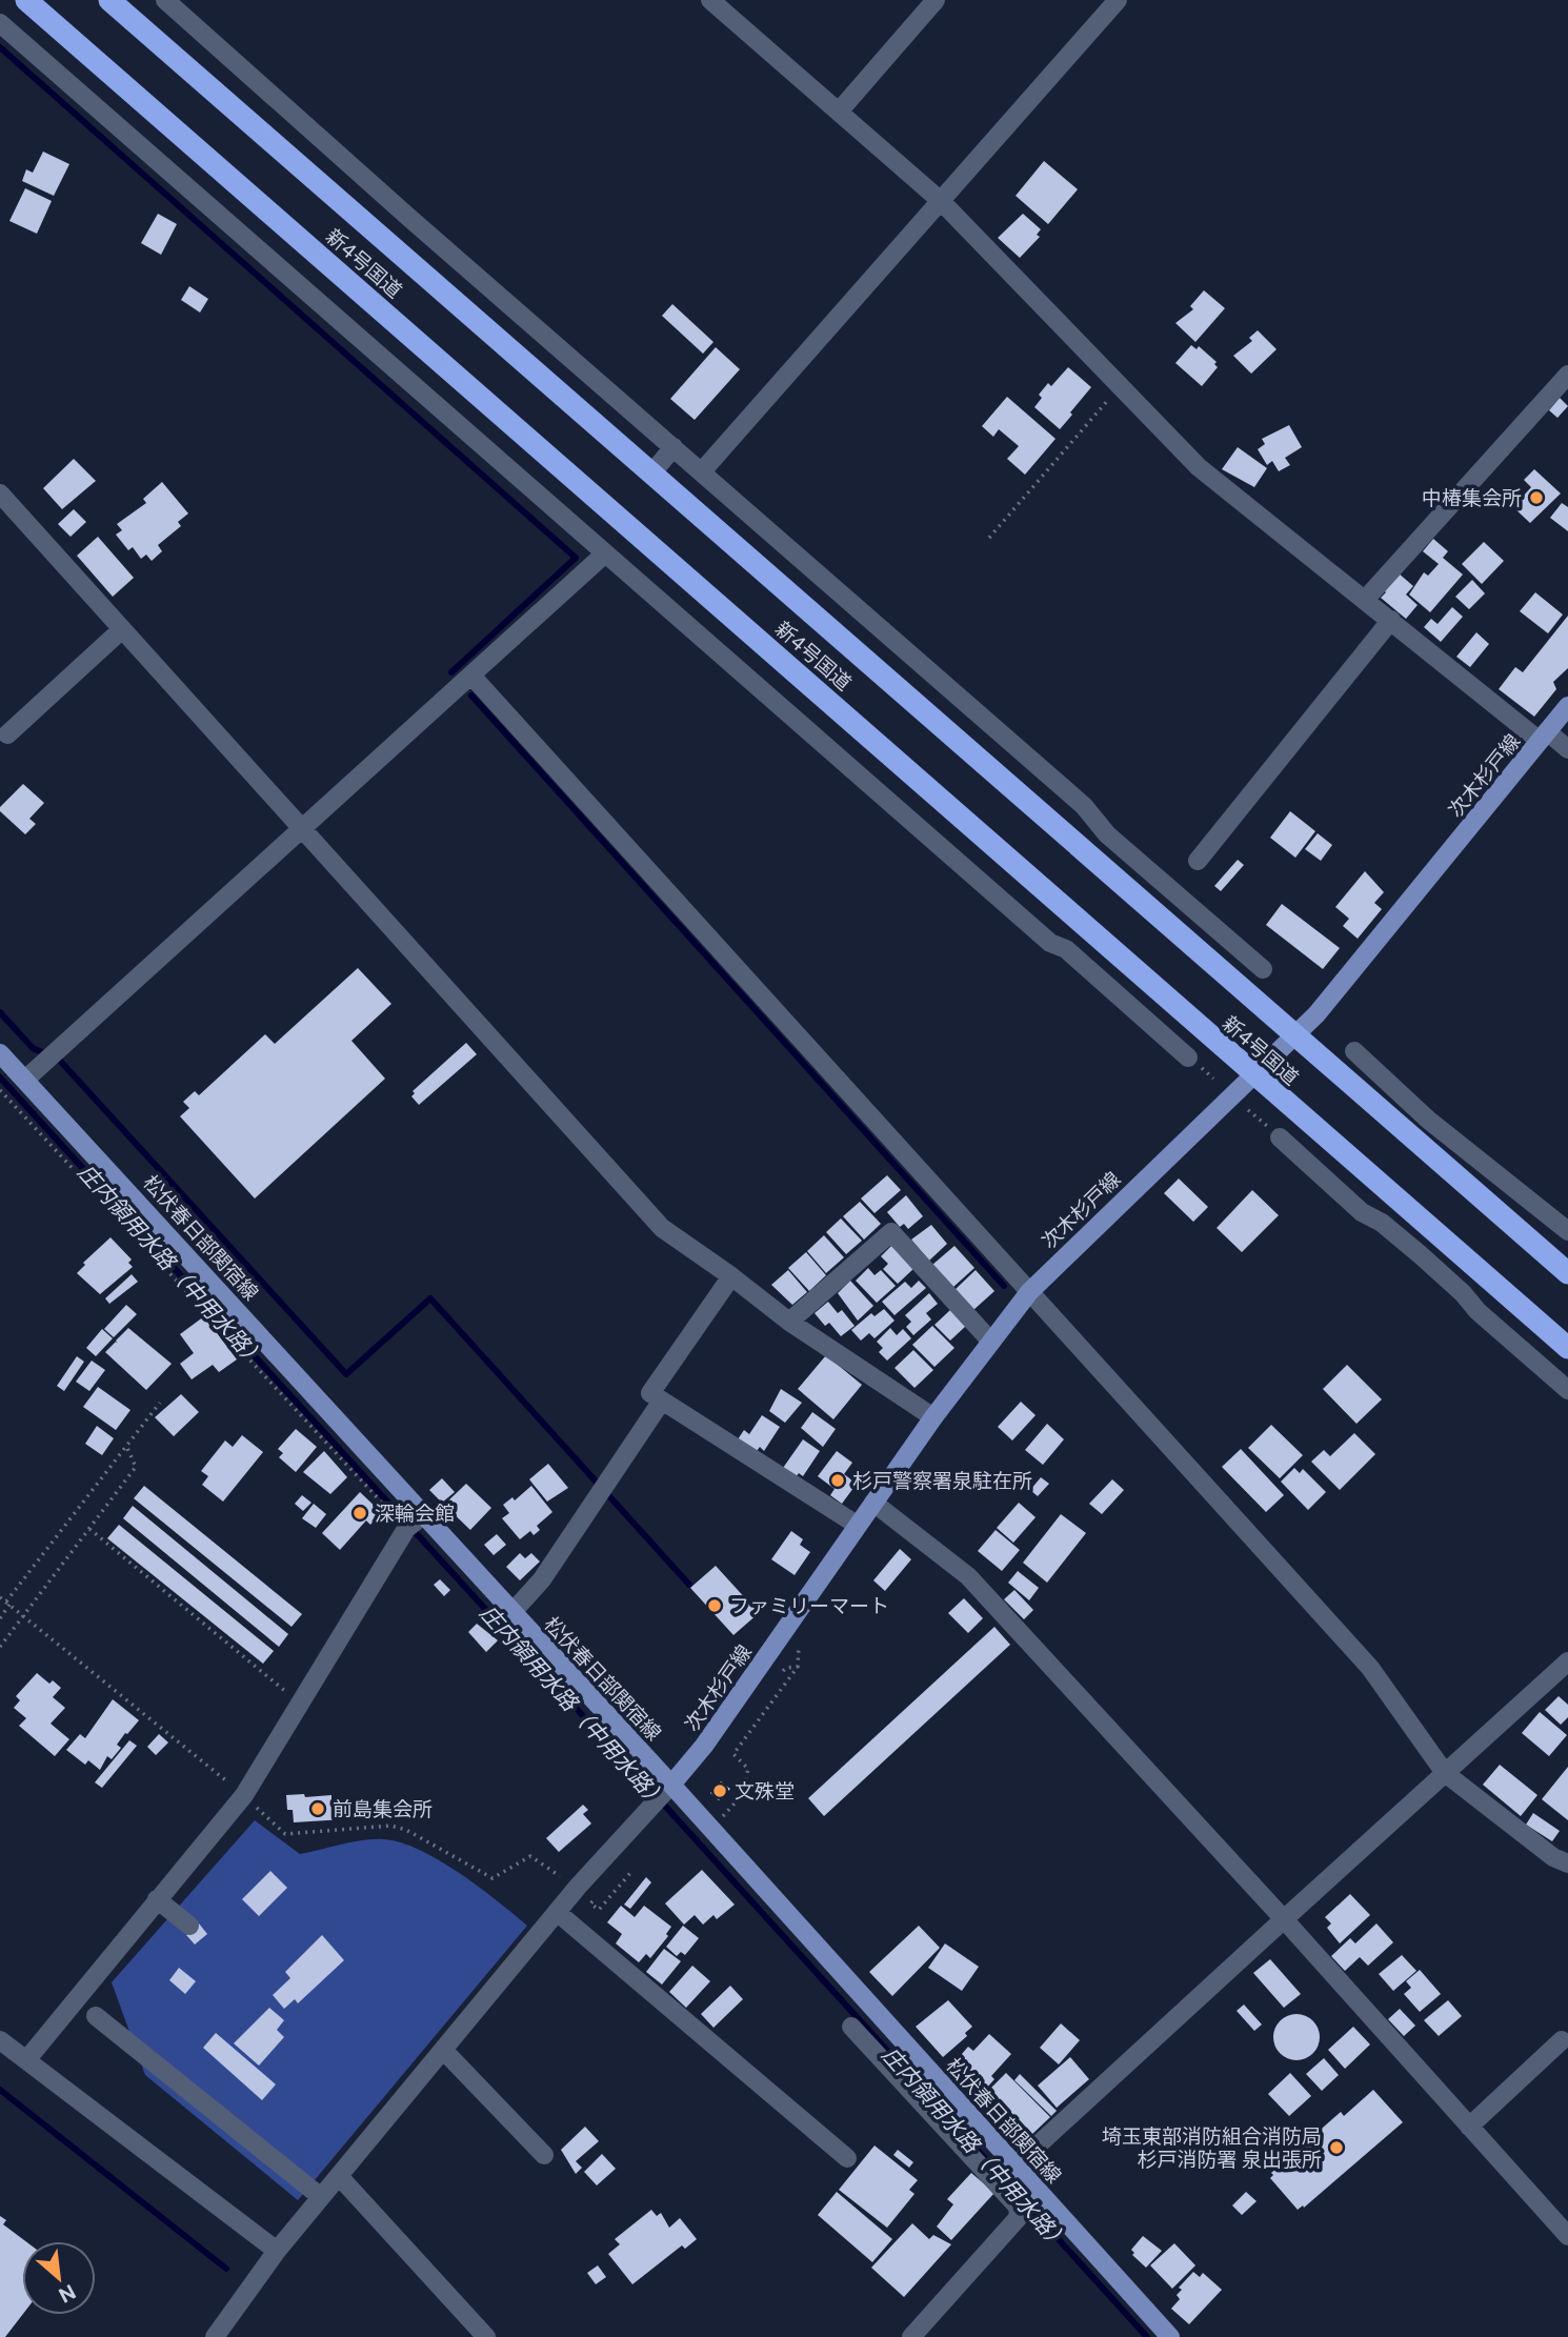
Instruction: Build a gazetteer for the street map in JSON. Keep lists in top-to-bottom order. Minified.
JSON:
{"streets":{"highway":["新4号国道"],"main road":["次木杉戸線","松伏春日部関宿線"]},"crossings":[["新4号国道","次木杉戸線"],["次木杉戸線","松伏春日部関宿線"]],"water":["庄内領用水路（中用水路）"],"places":["中椿集会所","杉戸警察署泉駐在所","深輪会館","ファミリーマート","文殊堂","前島集会所","埼玉東部消防組合消防局 杉戸消防署 泉出張所"],"north":"bottom right"}
